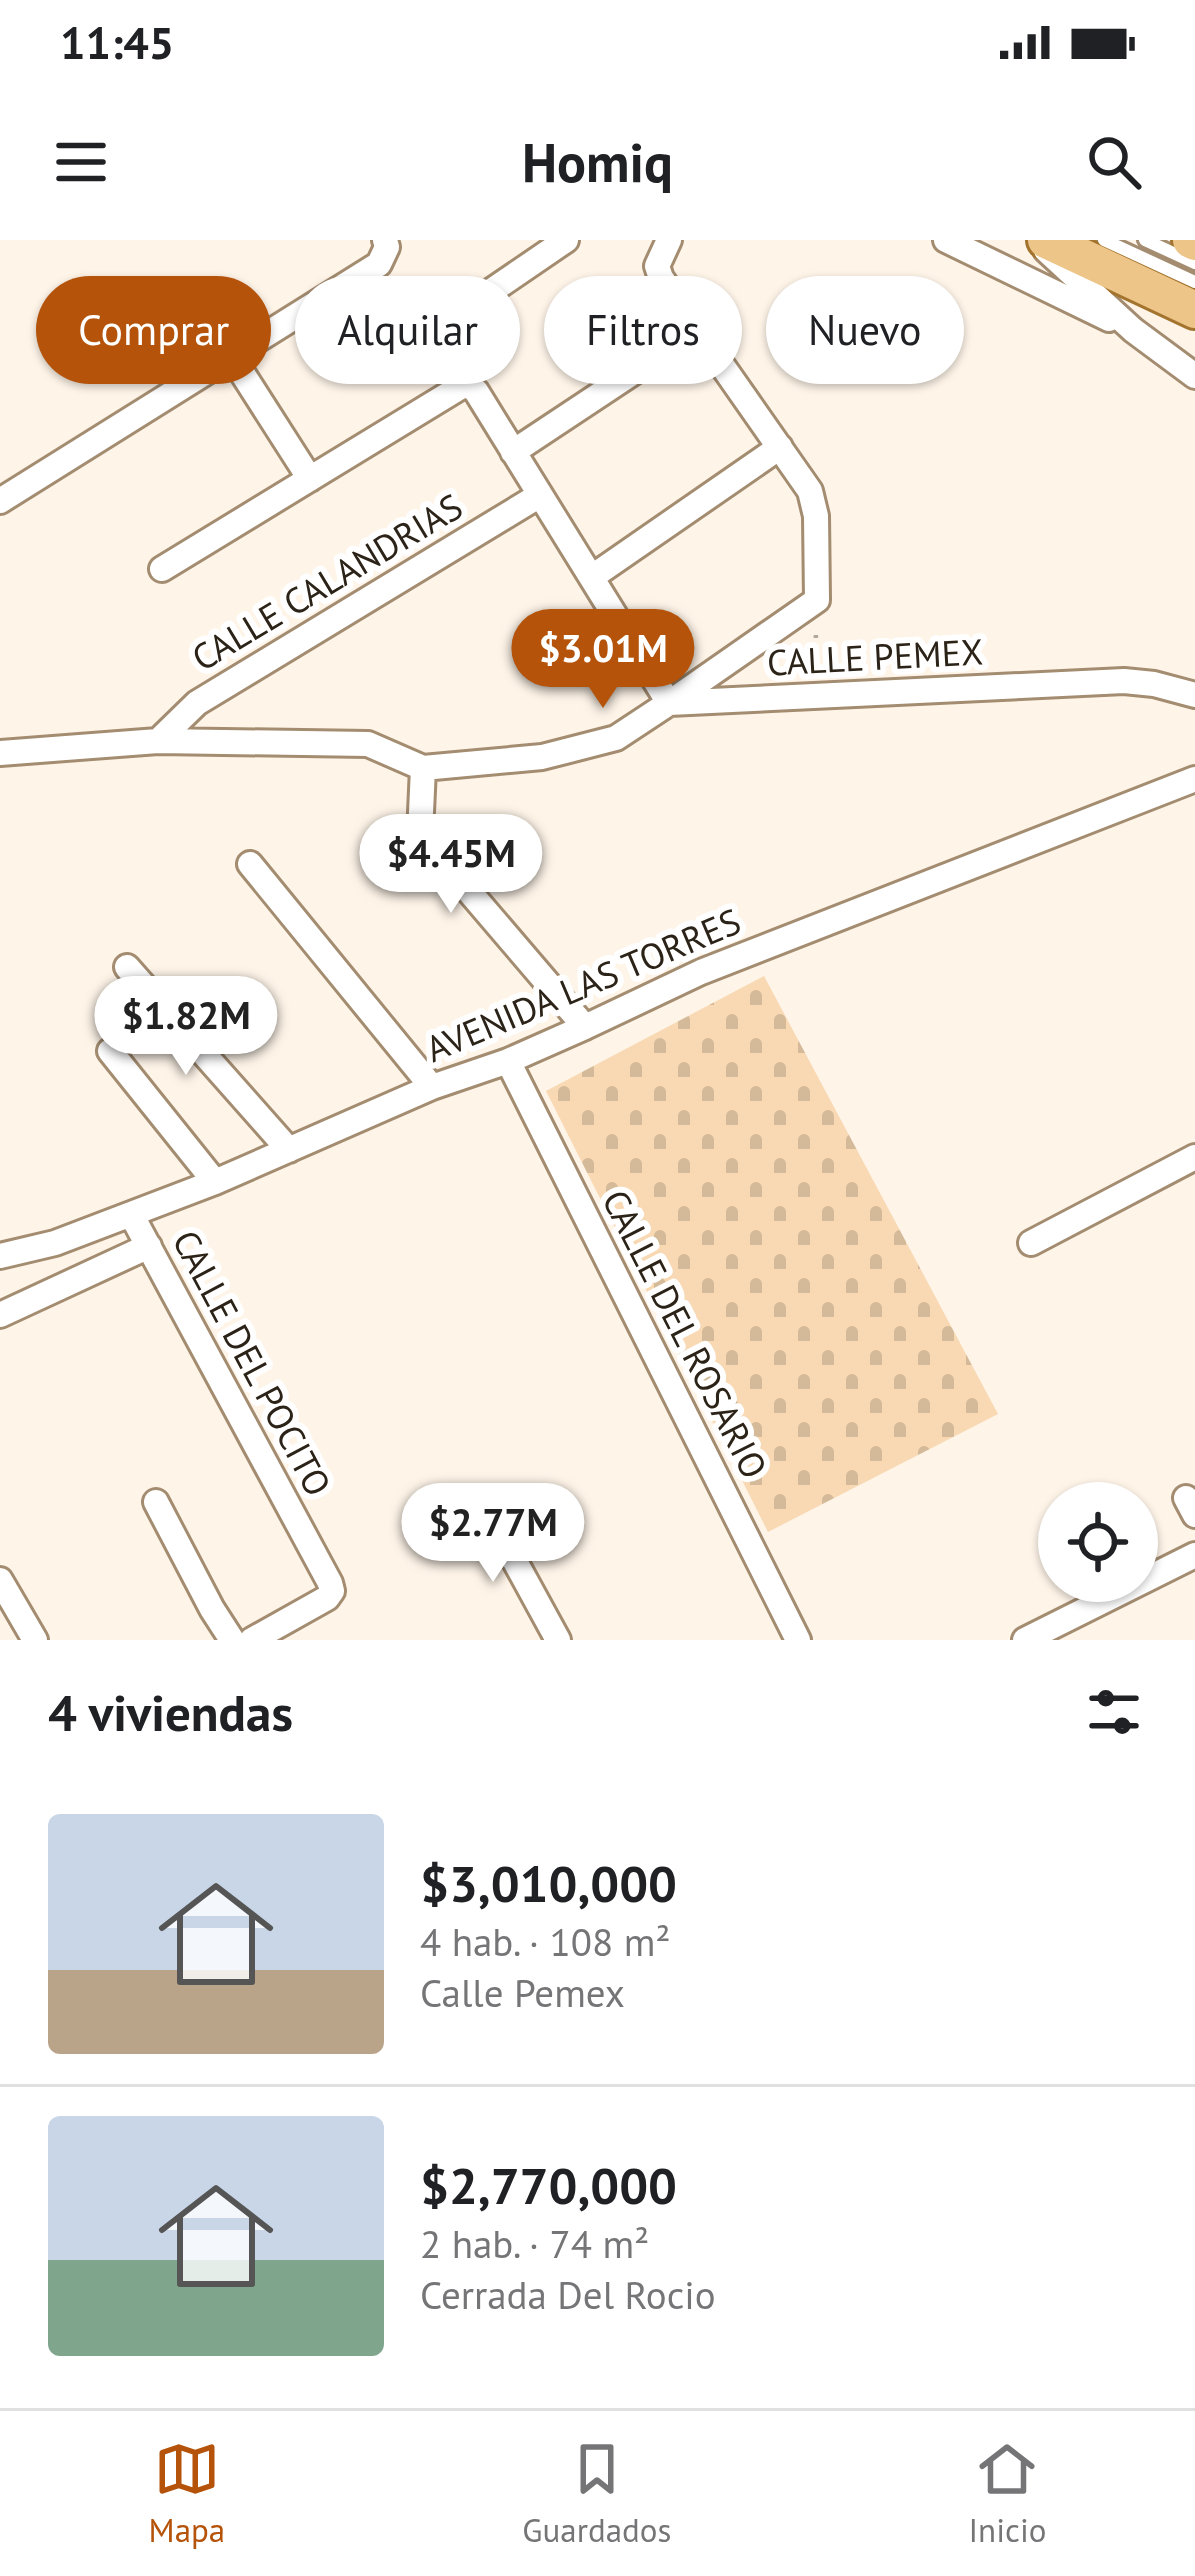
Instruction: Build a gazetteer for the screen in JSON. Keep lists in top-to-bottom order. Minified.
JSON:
{"streets":{"street":["CALLE CALANDRIAS","CALLE PEMEX","AVENIDA LAS TORRES","CALLE DEL ROSARIO","CALLE DEL POCITO"]},"crossings":[["AVENIDA LAS TORRES","CALLE DEL ROSARIO"],["AVENIDA LAS TORRES","CALLE DEL POCITO"]],"page":{"status":"11:45","header":"Homiq","chip":["Comprar","Alquilar","Filtros","Nuevo"],"price":["$3.01M","$4.45M","$1.82M","$2.77M"],"heading":"4 viviendas","list":[{"name":"$3,010,000","note":"4 hab. · 108 m² · Calle Pemex"},{"name":"$2,770,000","note":"2 hab. · 74 m² · Cerrada Del Rocio"}],"tabs":["Mapa","Guardados","Inicio"]}}
